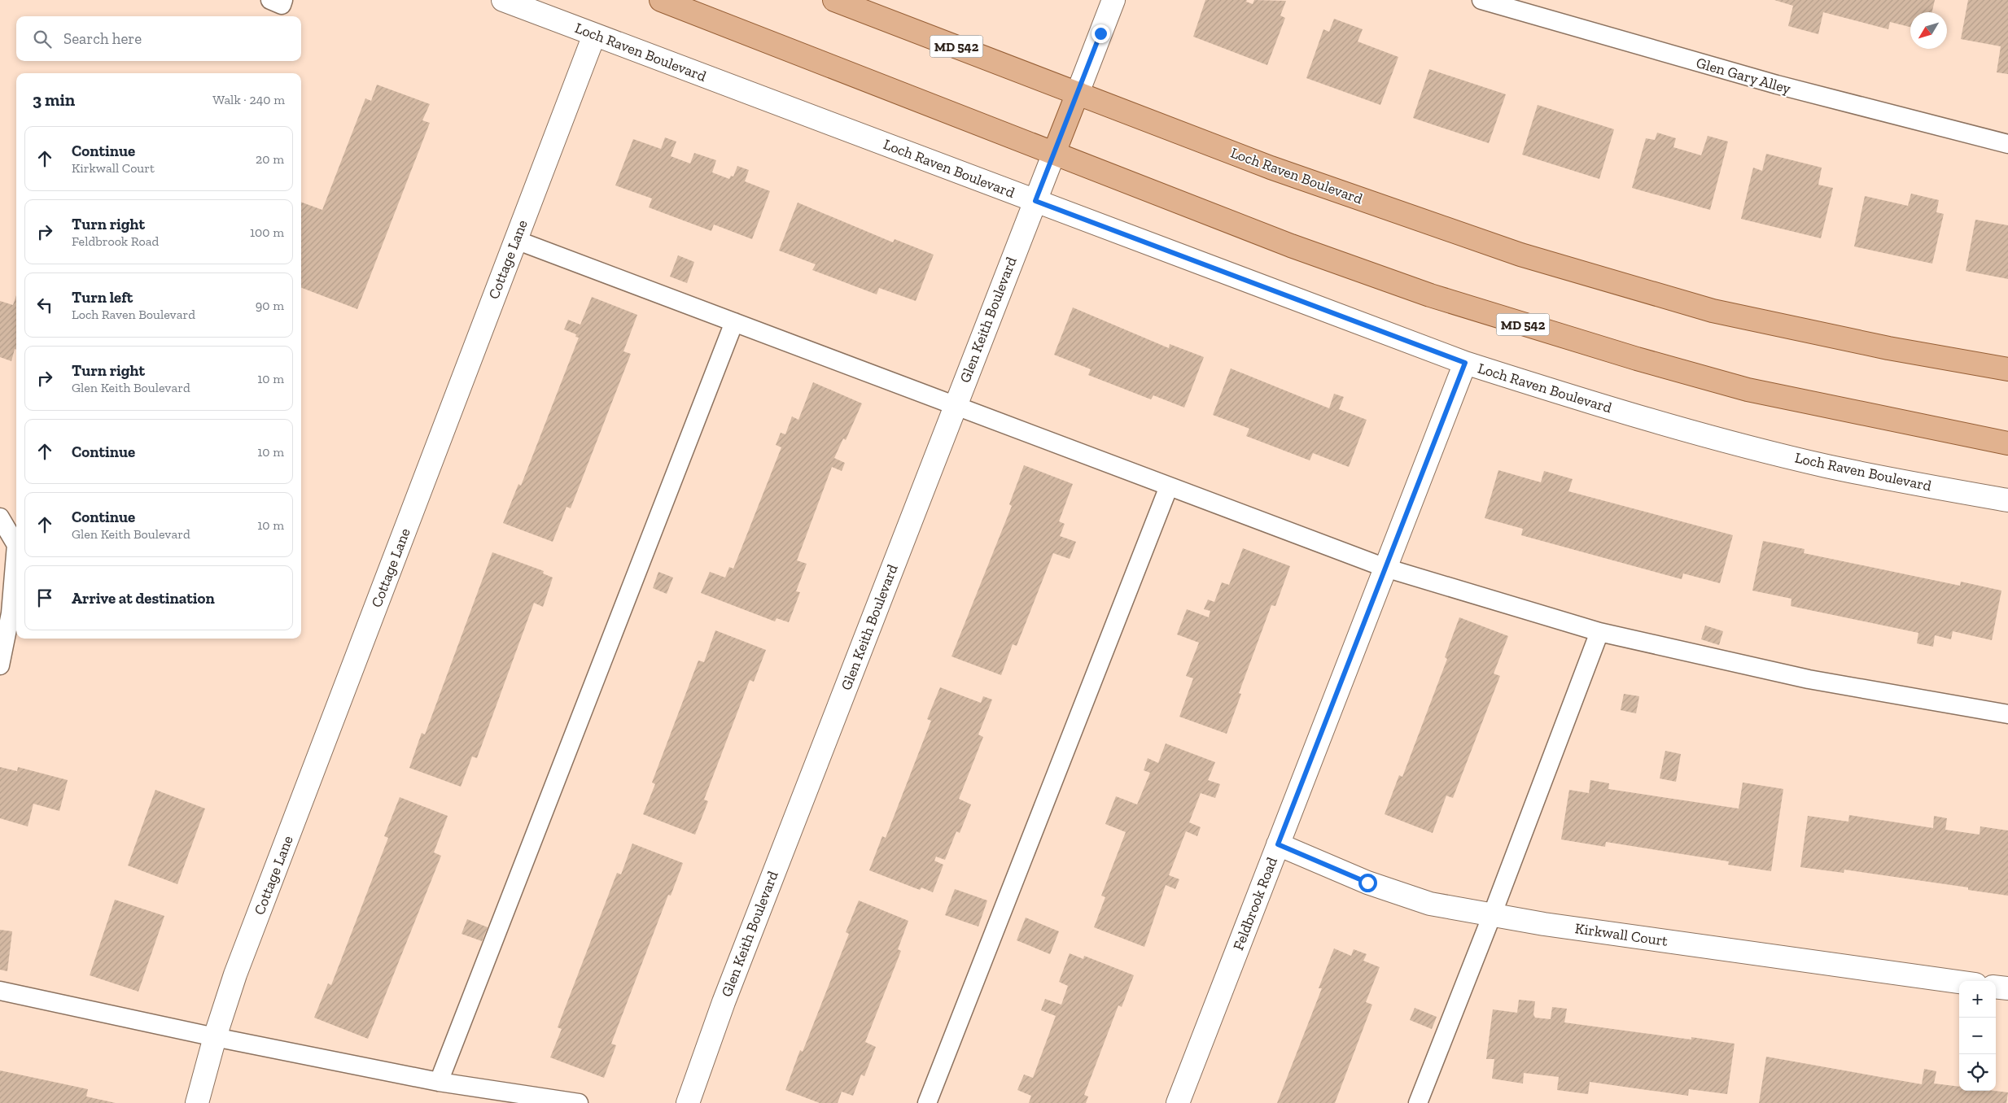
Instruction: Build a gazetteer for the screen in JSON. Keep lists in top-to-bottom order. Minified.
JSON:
{"streets":{"main road":["MD 542","Loch Raven Boulevard"],"street":["Cottage Lane","Glen Keith Boulevard","Feldbrook Road","Kirkwall Court"],"lane":["Glen Gary Alley"]},"crossings":[["MD 542","Glen Keith Boulevard"],["Loch Raven Boulevard","Cottage Lane"],["Loch Raven Boulevard","Glen Keith Boulevard"],["Loch Raven Boulevard","Feldbrook Road"],["Feldbrook Road","Kirkwall Court"]],"north":"bottom left","page":{"search":"Search here","heading":["3 min","Walk · 240 m"],"list":[["Continue","Kirkwall Court","20 m"],["Turn right","Feldbrook Road","100 m"],["Turn left","Loch Raven Boulevard","90 m"],["Turn right","Glen Keith Boulevard","10 m"],["Continue","10 m"],["Continue","Glen Keith Boulevard","10 m"],"Arrive at destination"],"map_buttons":["+","−"]}}
